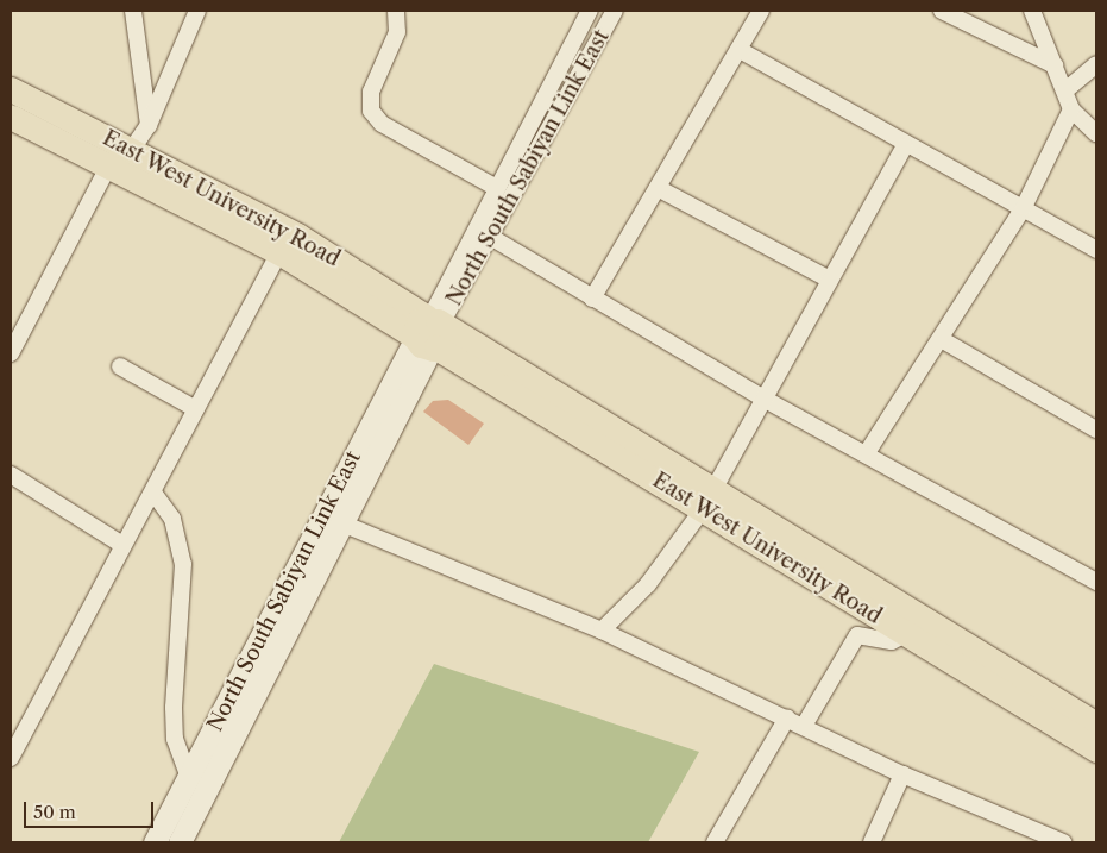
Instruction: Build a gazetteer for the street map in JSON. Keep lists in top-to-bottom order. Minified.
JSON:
{"streets":{"main road":["North South Sabiyan Link East","East West University Road"]},"crossings":[["North South Sabiyan Link East","East West University Road"]],"scale_bar":"50 m"}
